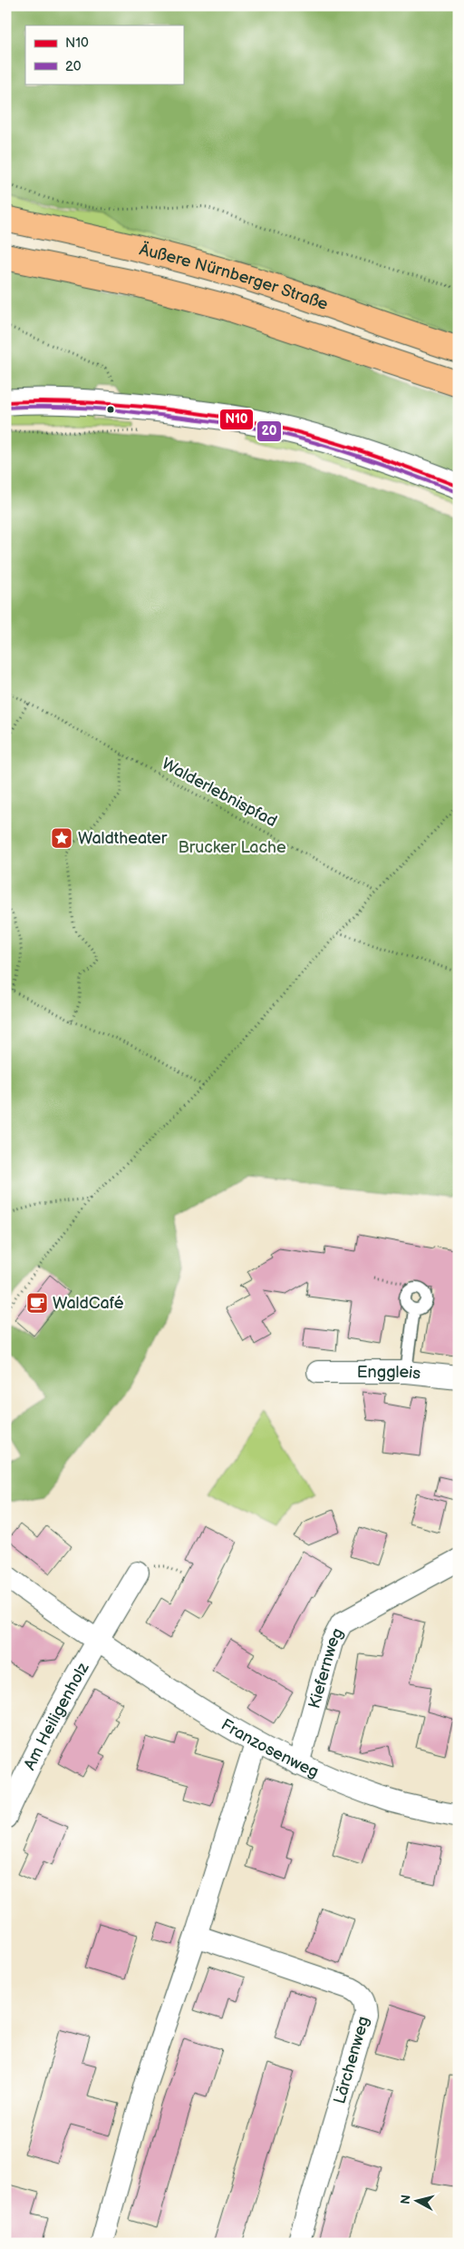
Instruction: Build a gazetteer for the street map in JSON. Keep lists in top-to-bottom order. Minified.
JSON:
{"streets":{"highway":["Äußere Nürnberger Straße"],"street":["Enggleis","Kiefernweg","Am Heiligenholz","Franzosenweg","Lärchenweg"],"path":["Walderlebnispfad"]},"crossings":[["Kiefernweg","Franzosenweg"],["Am Heiligenholz","Franzosenweg"]],"parks":["Brucker Lache"],"places":{"place":["Waldtheater"],"cafe":["WaldCafé"]},"lines":["transit line N10","transit line 20"],"legend":["N10","20"],"north":"left"}
